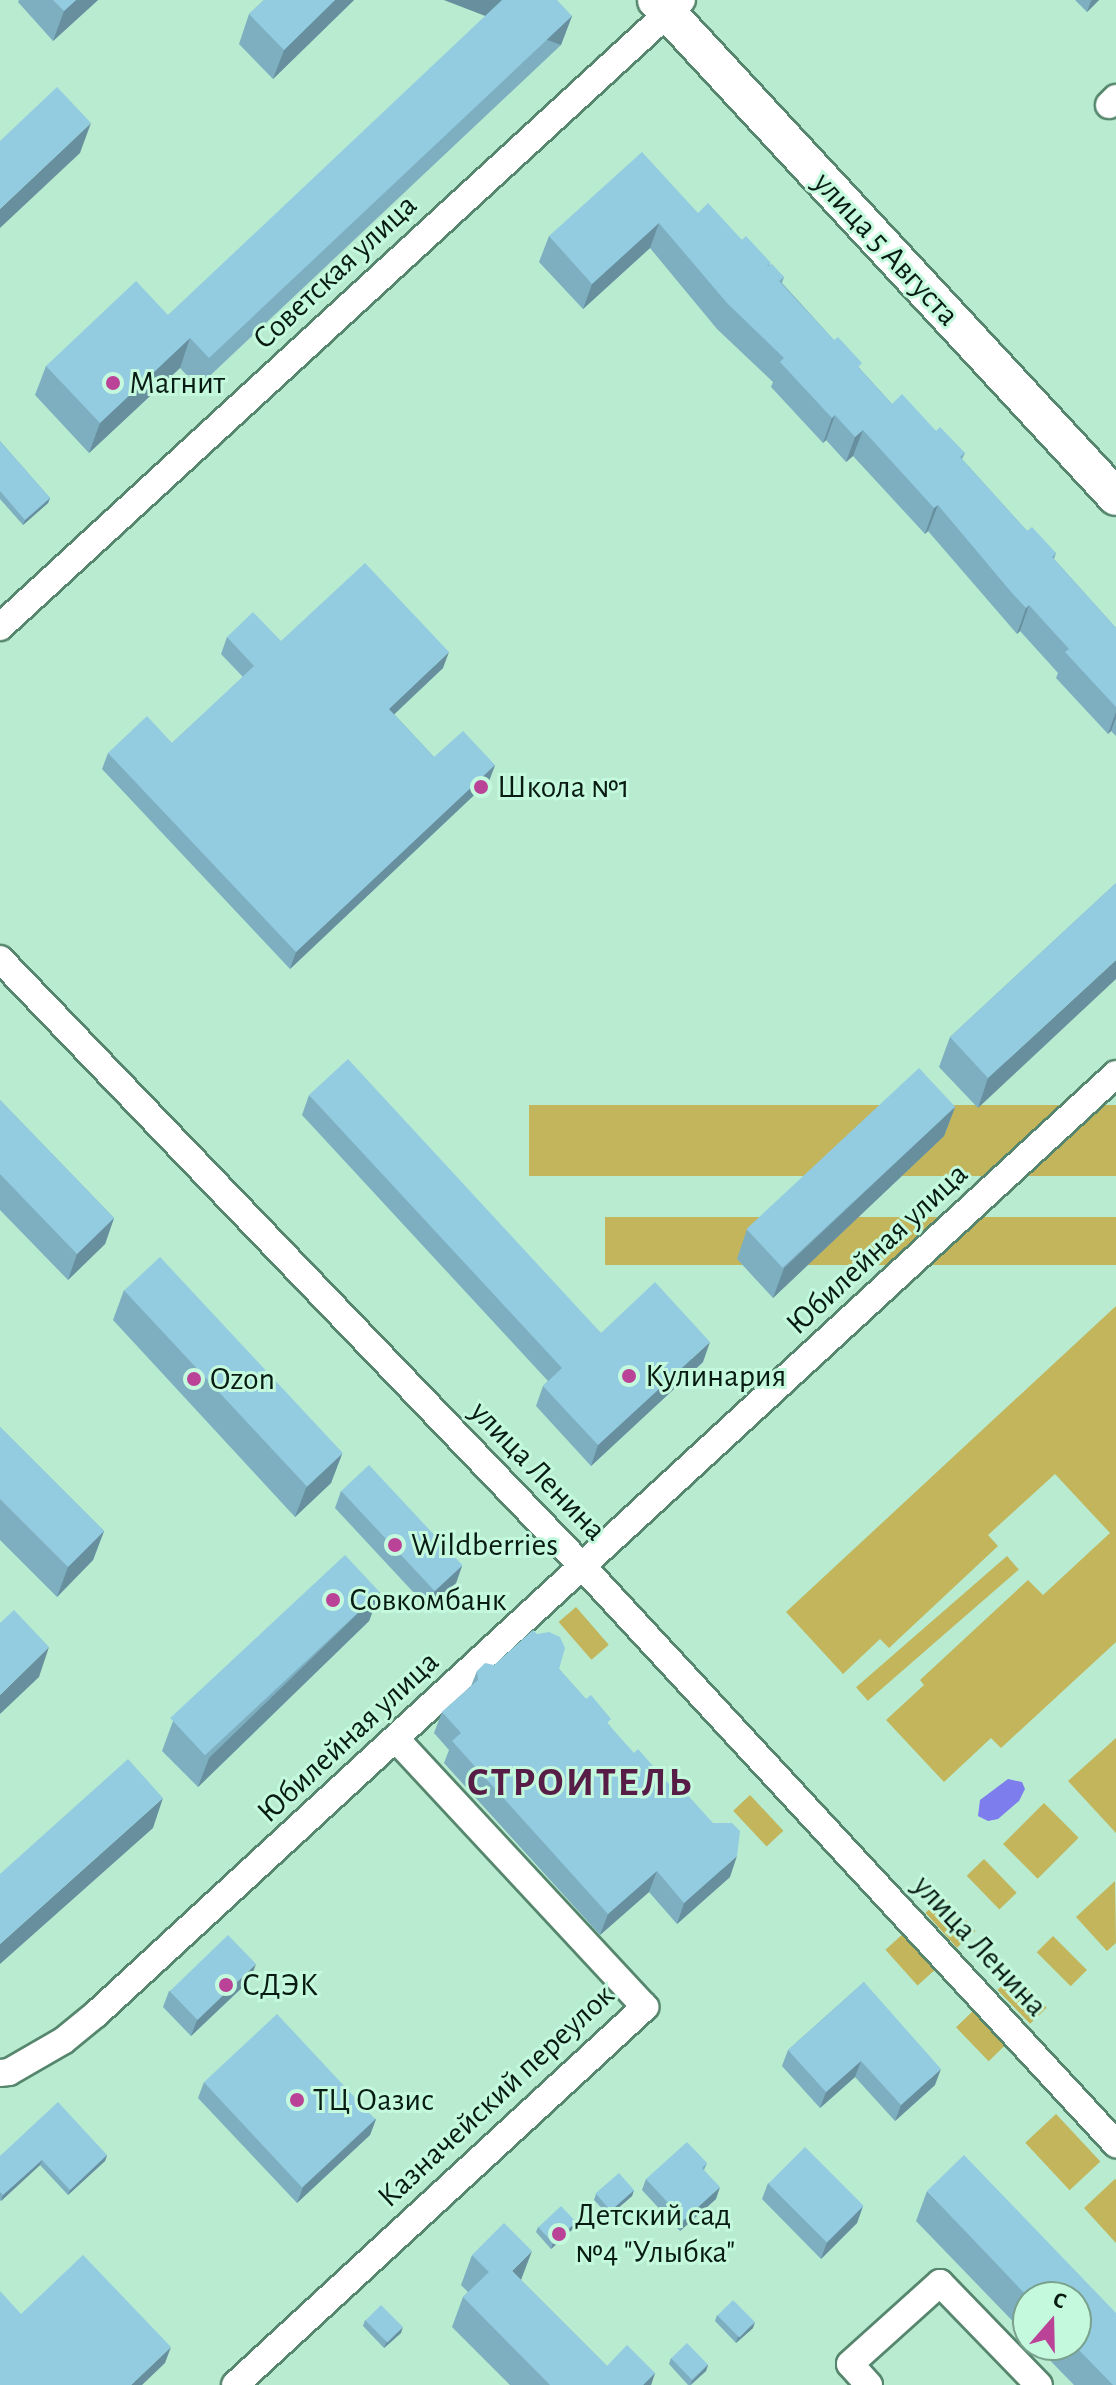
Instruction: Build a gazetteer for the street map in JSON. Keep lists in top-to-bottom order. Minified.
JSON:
{"streets":{"street":["улица 5 Августа","Советская улица","Юбилейная улица","улица Ленина","Казначейский переулок"]},"crossings":[["улица 5 Августа","Советская улица"],["Юбилейная улица","улица Ленина"],["Юбилейная улица","Казначейский переулок"]],"districts":["СТРОИТЕЛЬ"],"places":["Магнит","Школа №1","Кулинария","Ozon","Wildberries","Совкомбанк","СДЭК","ТЦ Оазис","Детский сад №4 \"Улыбка\""],"north":"top"}
